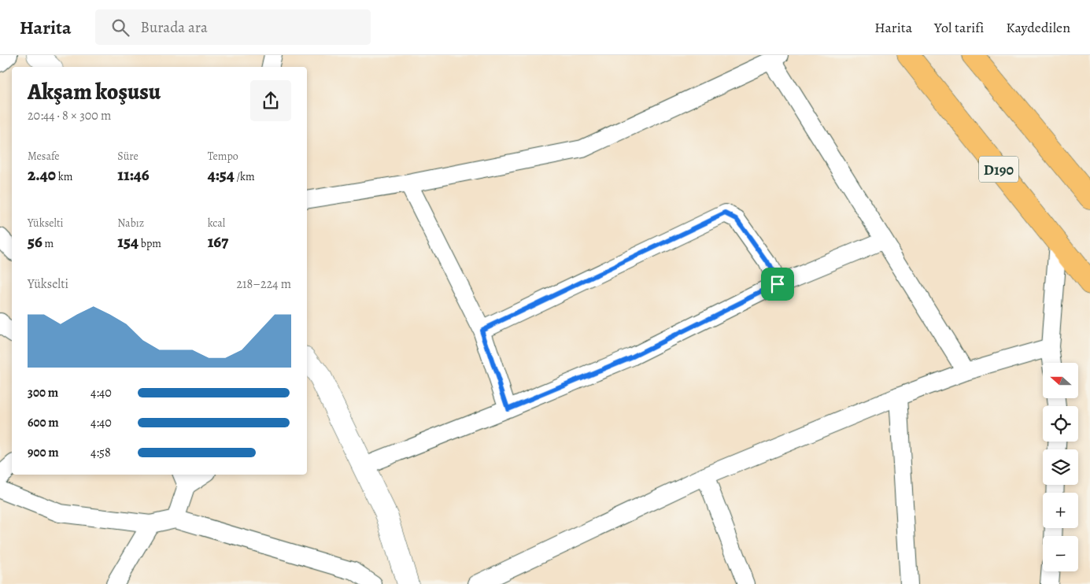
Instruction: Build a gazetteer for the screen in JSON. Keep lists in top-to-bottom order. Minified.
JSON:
{"streets":{"main road":["D190"]},"north":"left","page":{"header":"Harita","search":"Burada ara","nav":["Harita","Yol tarifi","Kaydedilen"],"heading":["Akşam koşusu","20:44 · 8 × 300 m"],"stats":[["Mesafe","2.40 km"],["Süre","11:46"],["Tempo","4:54 /km"],["Yükselti","56 m"],["Nabız","154 bpm"],["kcal","167"]],"chart":["Yükselti","218–224 m"],"map_buttons":["+","−"],"list":[{"name":"300 m","note":"4:40"},{"name":"600 m","note":"4:40"},{"name":"900 m","note":"4:58"}]}}
